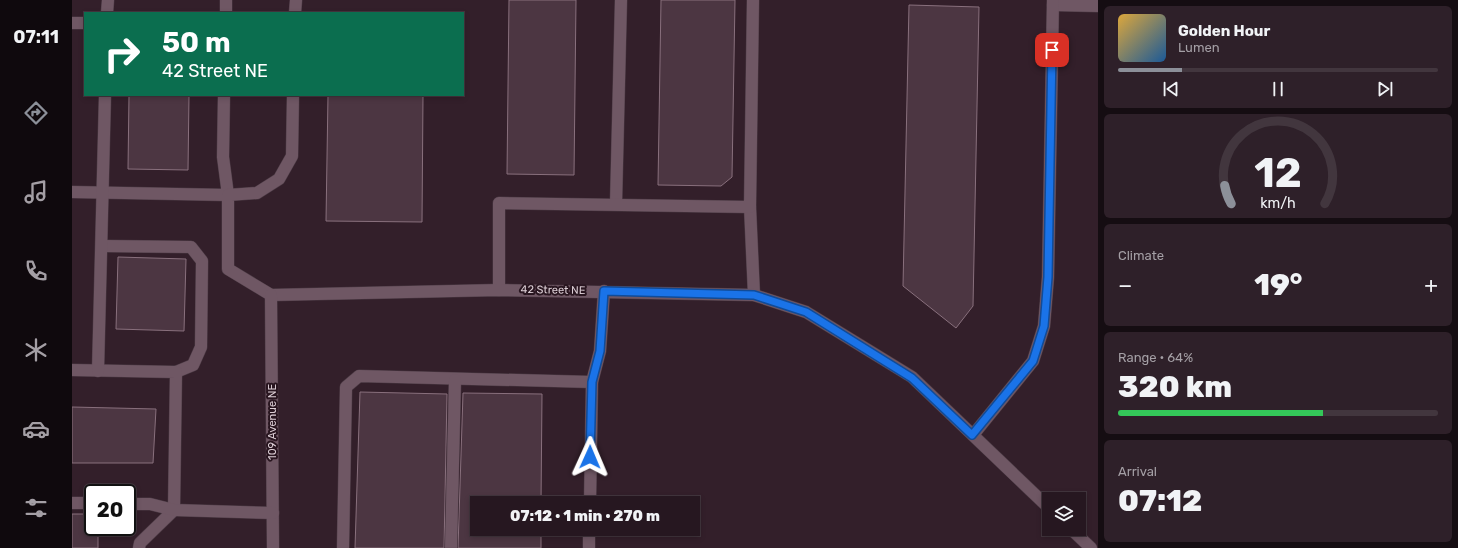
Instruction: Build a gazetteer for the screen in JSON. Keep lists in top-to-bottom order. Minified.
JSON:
{"streets":{"street":["42 Street NE","109 Avenue NE"]},"crossings":[["42 Street NE","109 Avenue NE"]],"page":{"tabs":"07:11","turn":["50 m","42 Street NE"],"song":["Golden Hour","Lumen"],"tile":["Climate",["Range · 64%","320 km"],["Arrival","07:12"]],"heat":["−","19°","+"],"limit":"20","trip":"07:12 · 1 min · 270 m","gauge":["12","km/h"]}}
